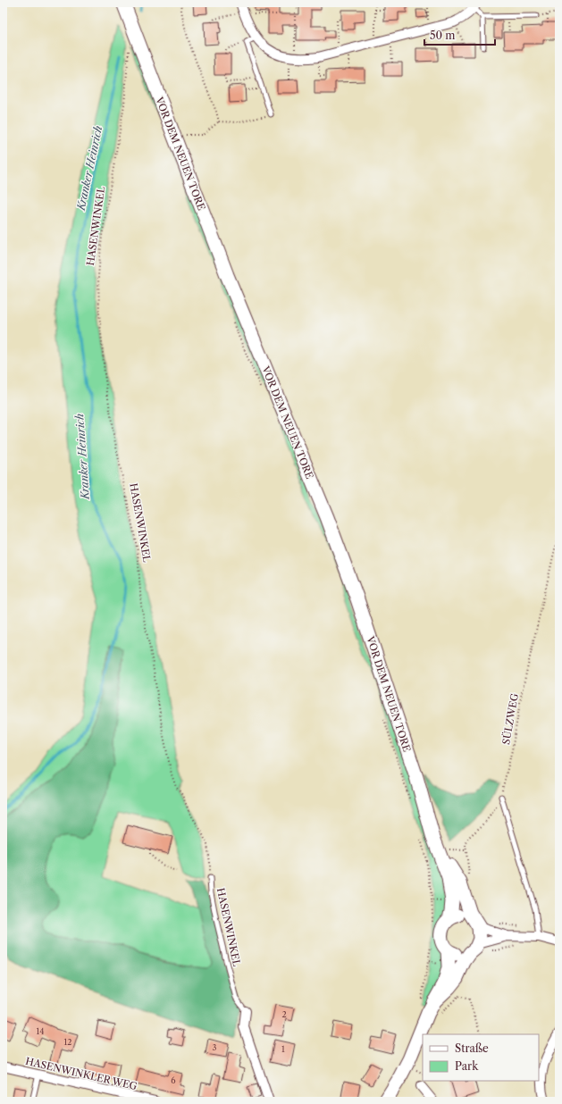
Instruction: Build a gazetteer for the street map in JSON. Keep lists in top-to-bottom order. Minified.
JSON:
{"streets":{"main road":["VOR DEM NEUEN TORE"],"street":["HASENWINKLER WEG"],"lane":["HASENWINKEL"],"path":["SÜLZWEG"]},"water":["Kranker Heinrich"],"house_numbers":["2","14","12","3","1","6"],"legend":["Straße","Park"],"scale_bar":"50 m"}
